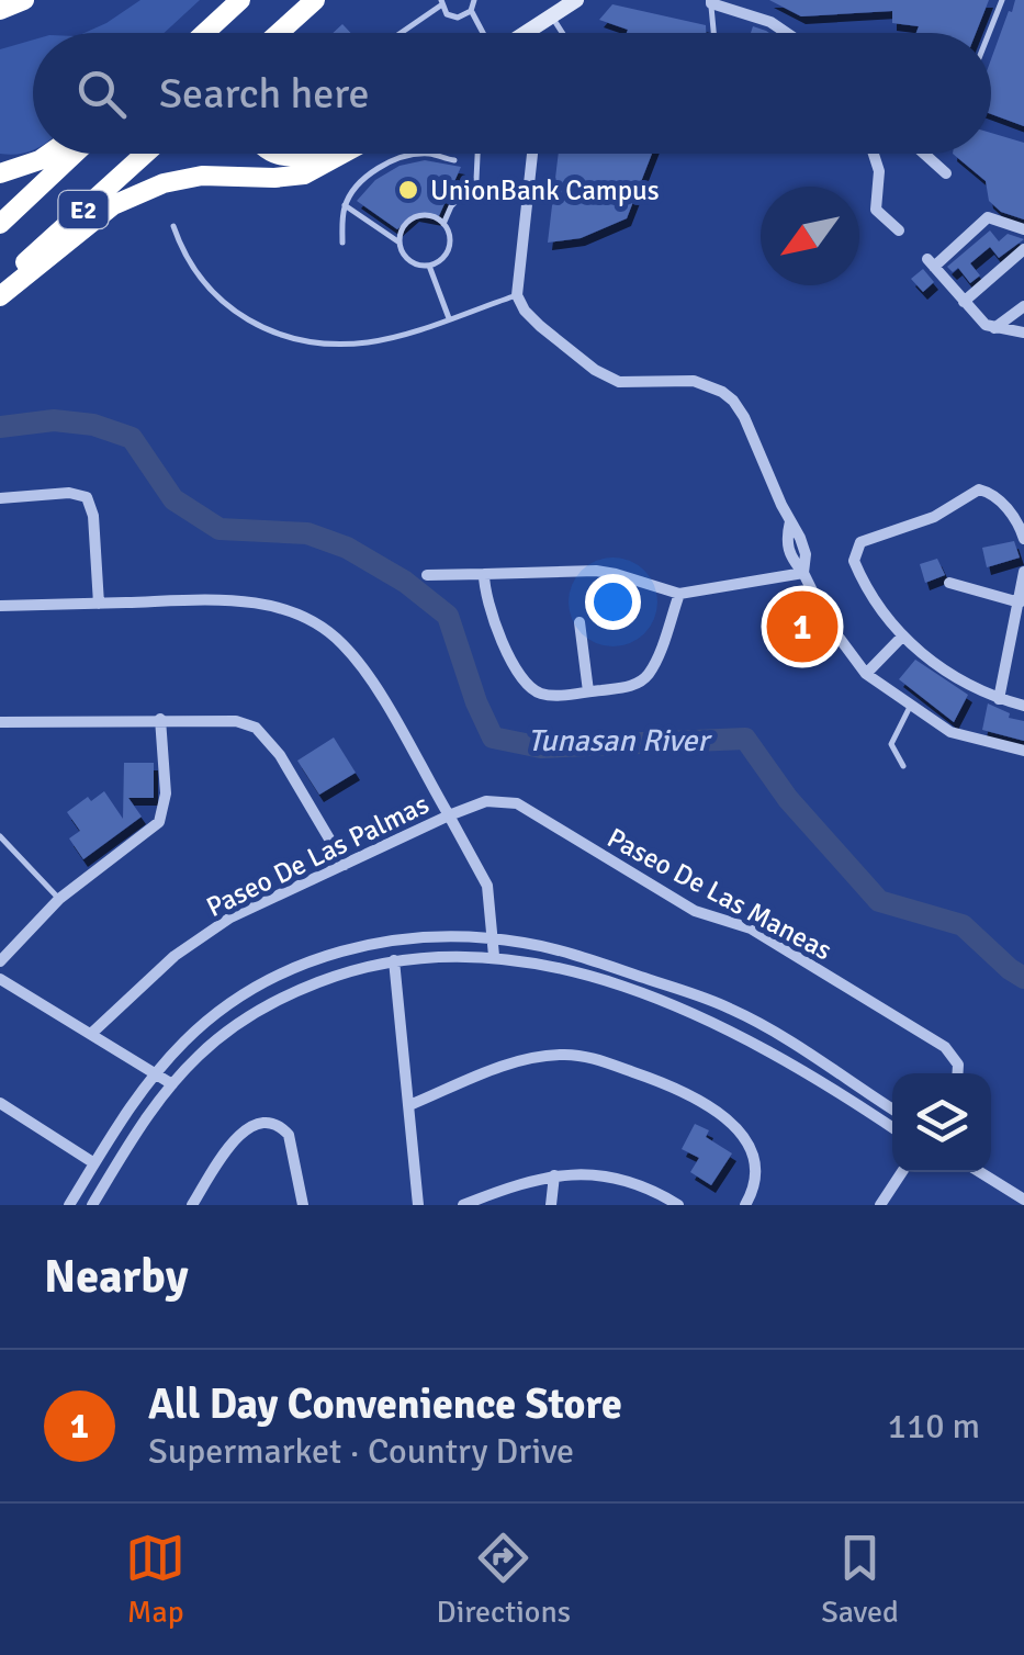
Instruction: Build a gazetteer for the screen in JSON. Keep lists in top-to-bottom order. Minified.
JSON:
{"streets":{"highway":["E2"],"street":["Paseo De Las Palmas","Paseo De Las Maneas"]},"crossings":[["Paseo De Las Palmas","Paseo De Las Maneas"]],"water":["Tunasan River"],"places":["UnionBank Campus"],"north":"bottom left","page":{"search":"Search here","pins":"1","heading":"Nearby","list":[{"mark":"1","name":"All Day Convenience Store","note":"Supermarket · Country Drive","value":"110 m"}],"nav":["Map","Directions","Saved"]}}
